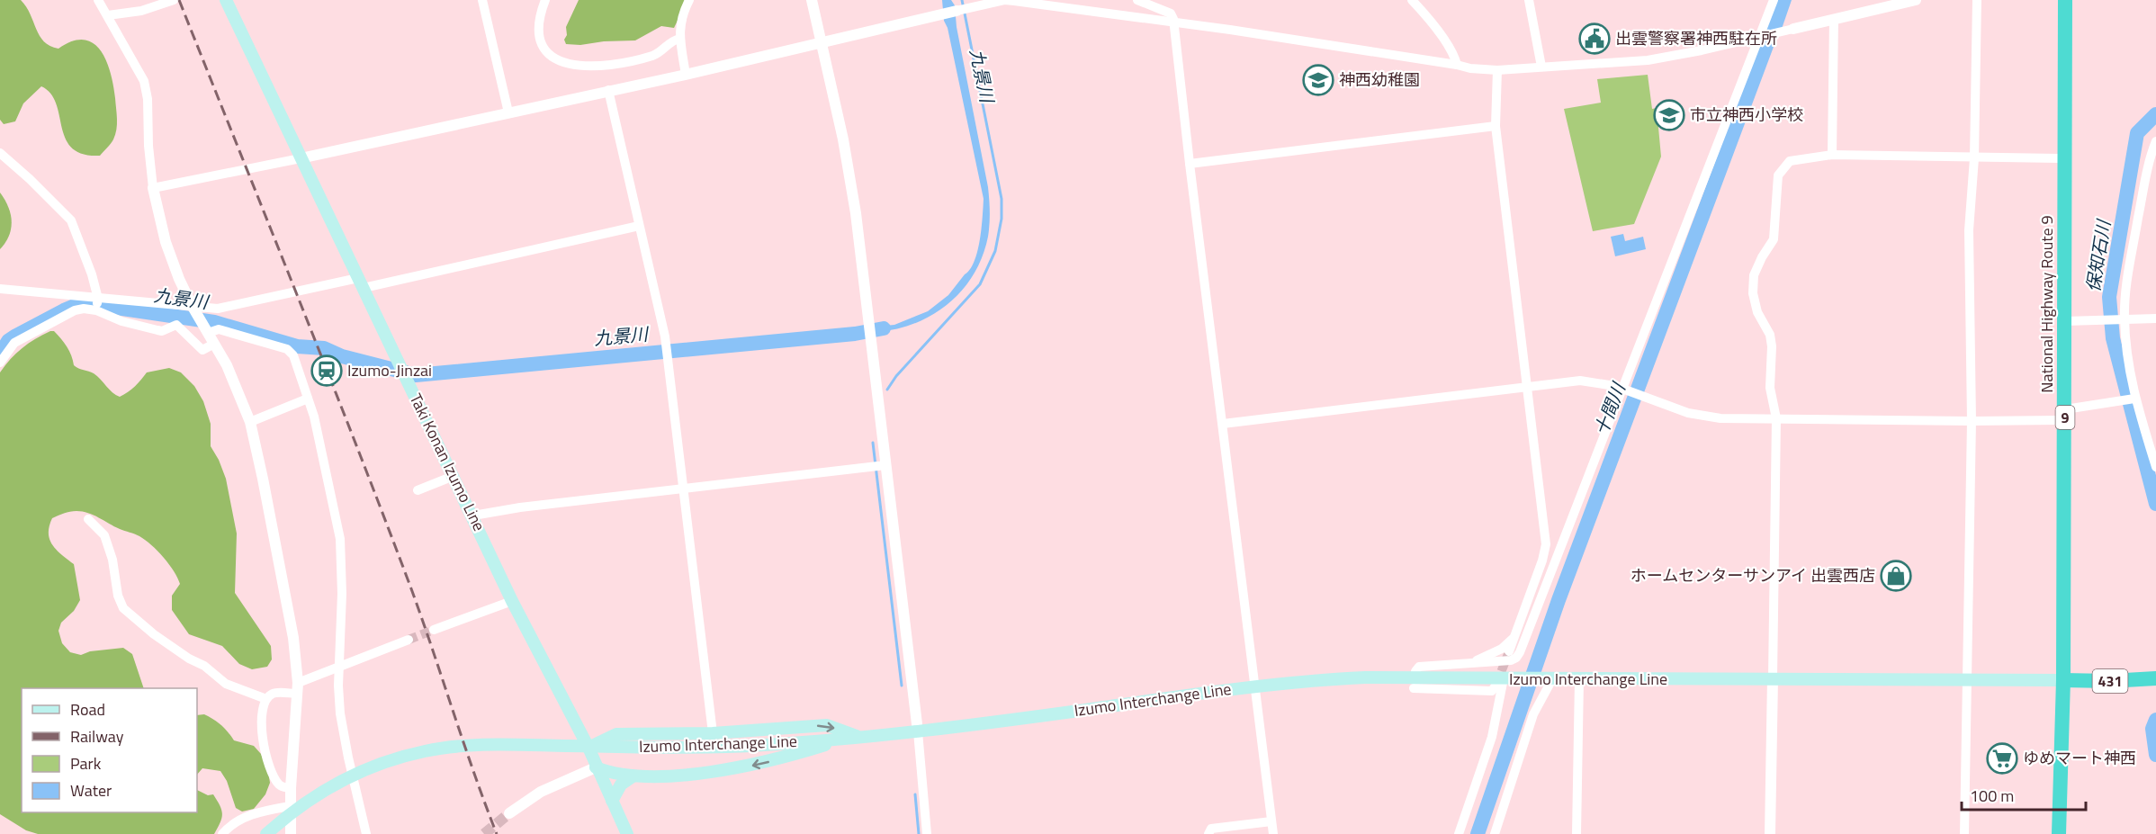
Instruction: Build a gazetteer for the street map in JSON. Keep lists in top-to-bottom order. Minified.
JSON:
{"streets":{"highway":["National Highway Route 9","9","431"],"main road":["Taki Konan Izumo Line","Izumo Interchange Line"]},"crossings":[["National Highway Route 9","Izumo Interchange Line"],["National Highway Route 9","431"],["Izumo Interchange Line","431"]],"water":["九景川","保知石川","十間川"],"places":{"public building":["出雲警察署神西駐在所"],"school or university":["神西幼稚園","市立神西小学校"],"station":["Izumo-Jinzai"],"shop":["ホームセンターサンアイ 出雲西店"],"supermarket":["ゆめマート神西"]},"legend":["Road","Railway","Park","Water"],"scale_bar":"100 m"}
